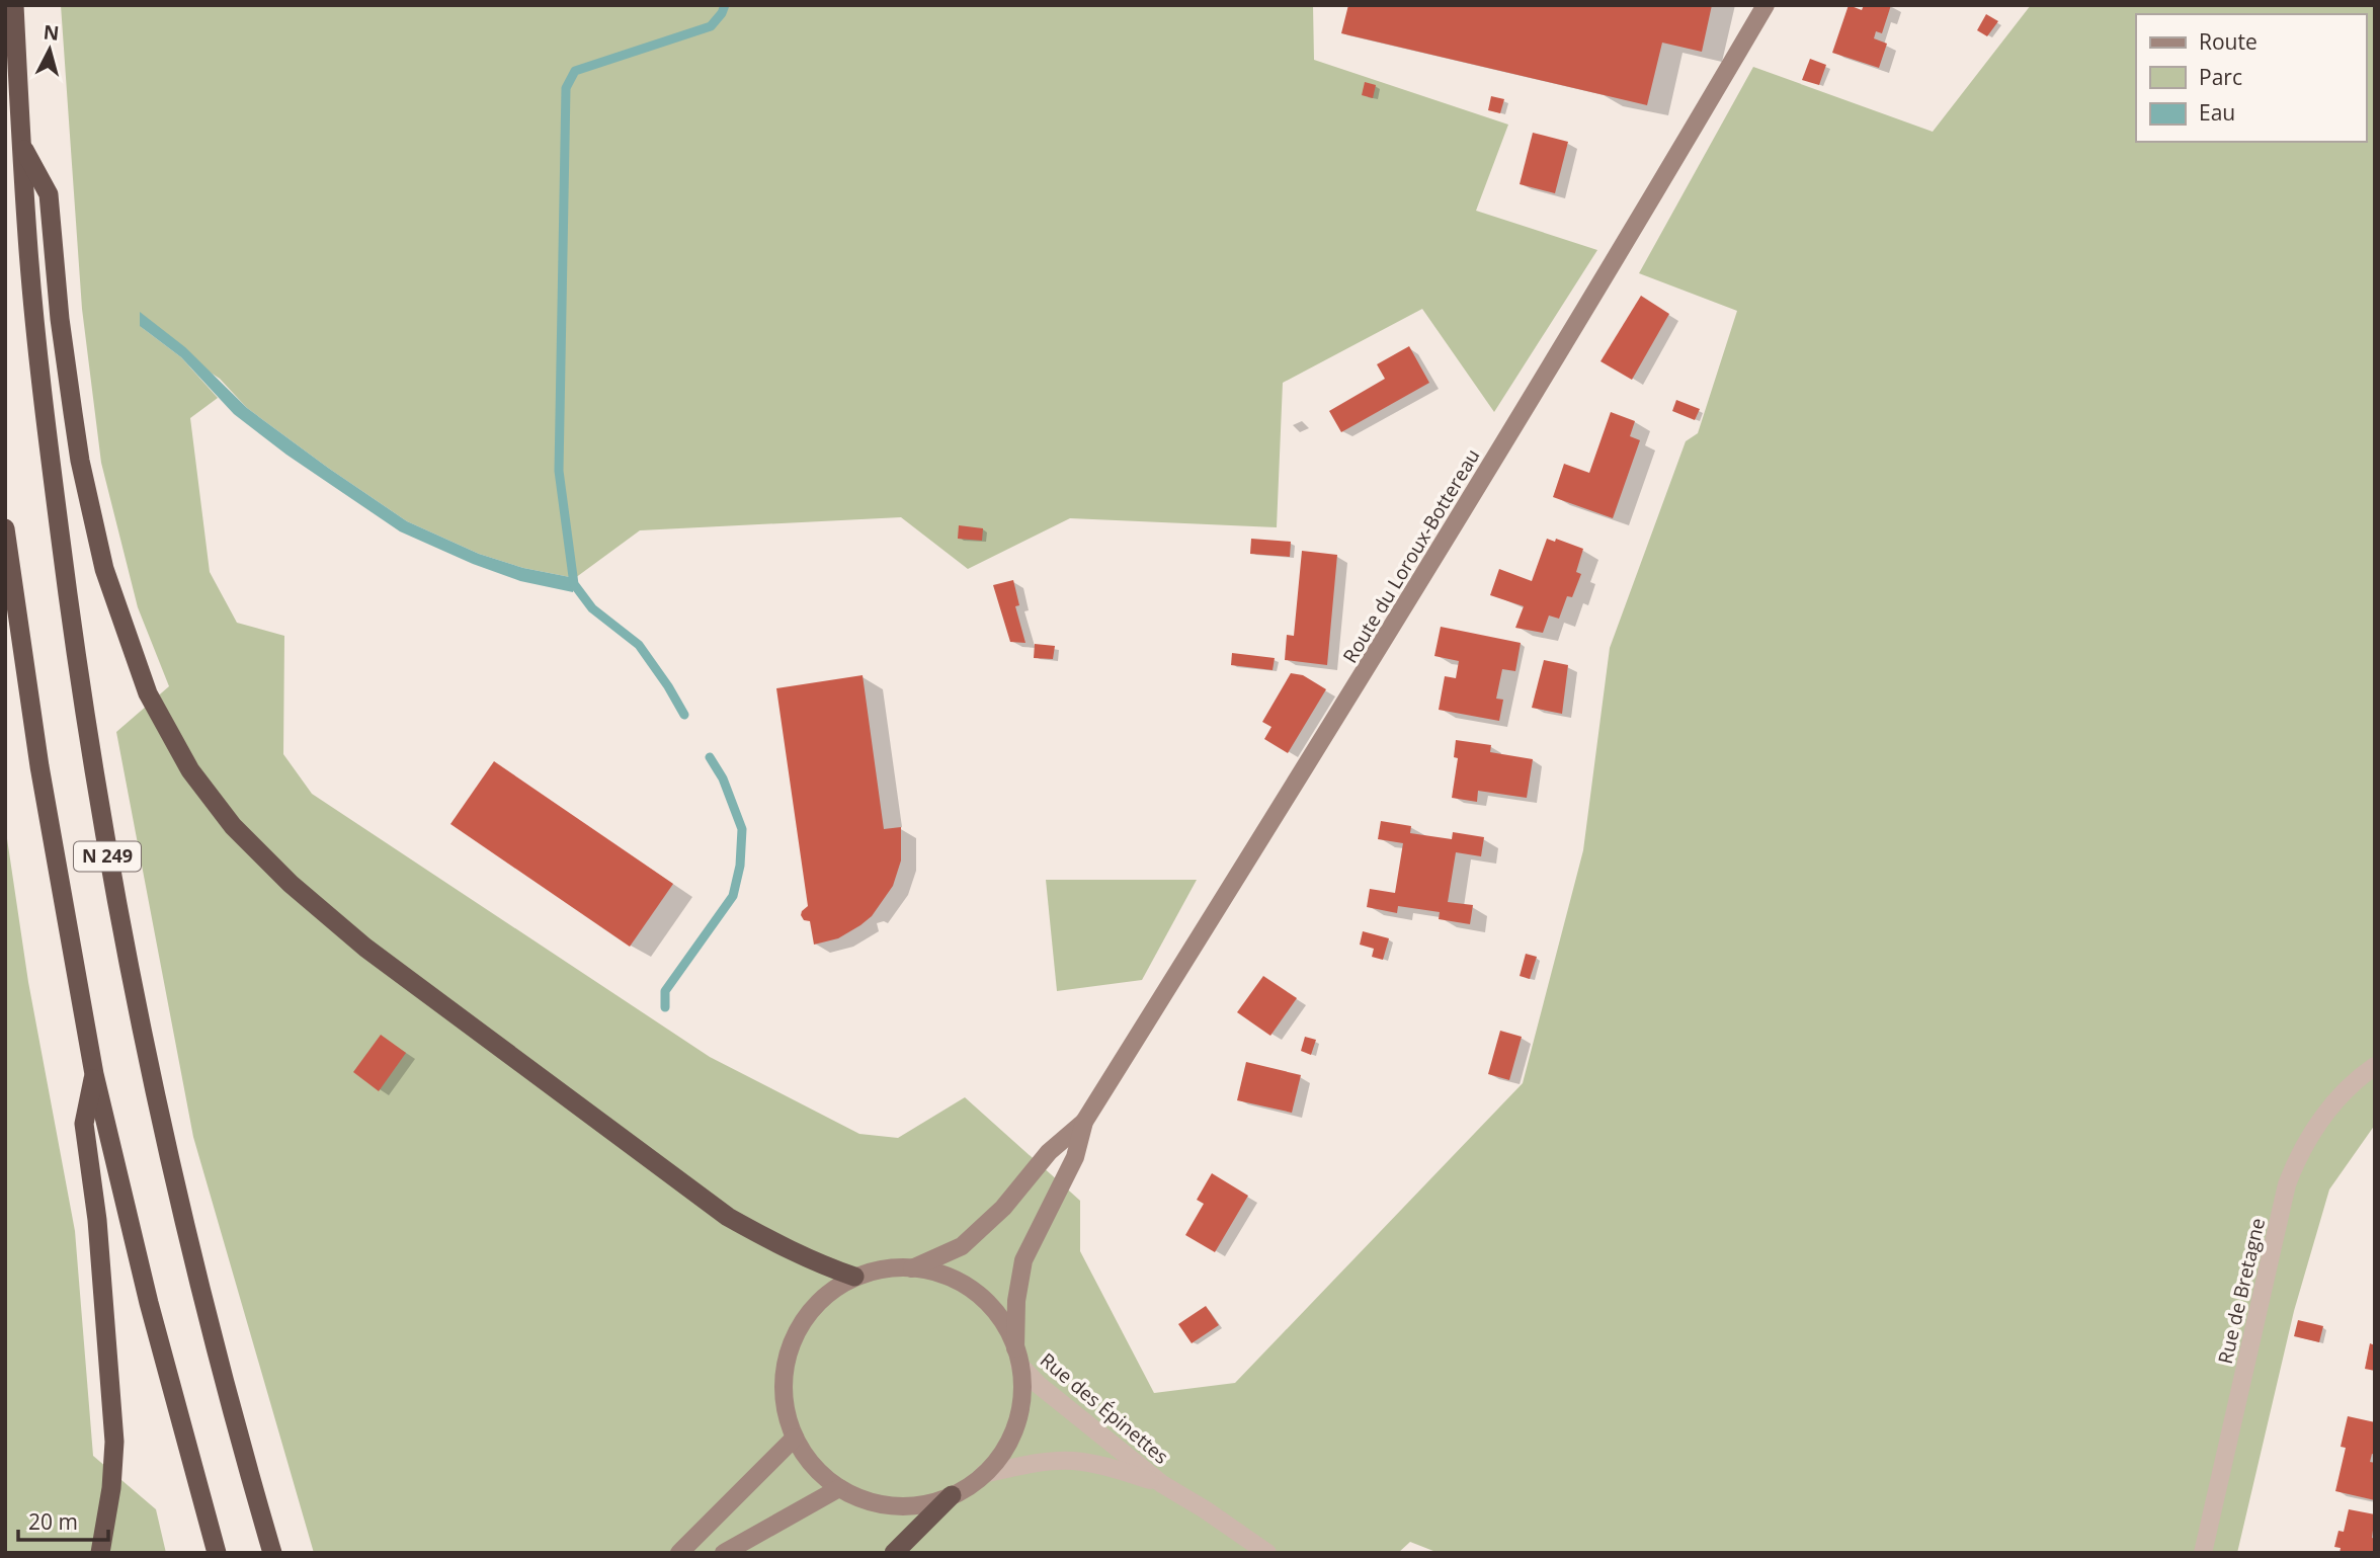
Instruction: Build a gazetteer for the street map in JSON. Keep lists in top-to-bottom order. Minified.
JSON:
{"streets":{"highway":["N 249"],"main road":["Route du Loroux-Bottereau"],"street":["Rue de Bretagne","Rue des Épinettes"]},"crossings":[["Route du Loroux-Bottereau","Rue des Épinettes"]],"legend":["Route","Parc","Eau"],"scale_bar":"20 m","north":"top"}
